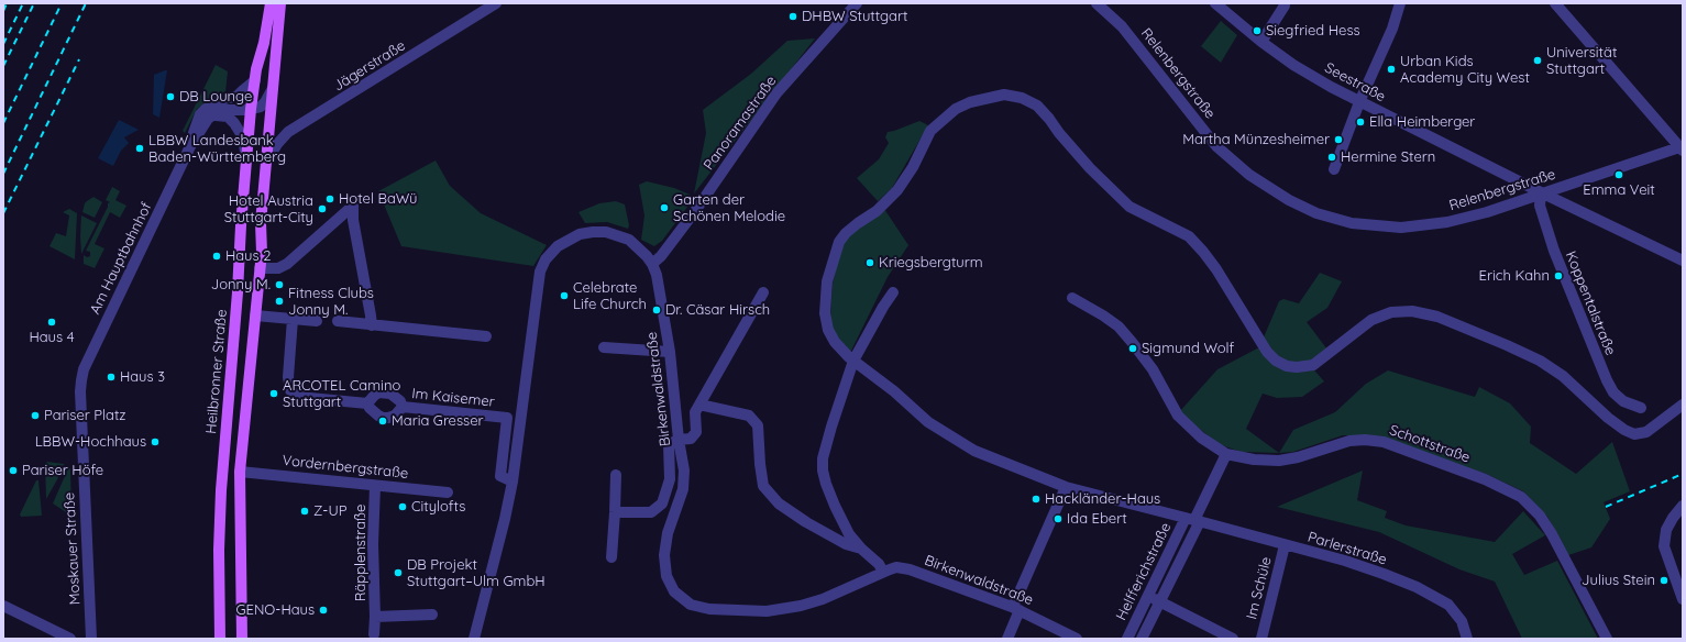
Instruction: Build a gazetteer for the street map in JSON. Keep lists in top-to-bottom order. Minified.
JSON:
{"streets":{"main road":["Heilbronner Straße"],"street":["Jägerstraße","Relenbergstraße","Seestraße","Panoramastraße","Am Hauptbahnhof","Koppentalstraße","Birkenwaldstraße","Im Kaisemer","Schottstraße","Vordernbergstraße","Moskauer Straße","Parlerstraße","Räpplenstraße","Helfferichstraße","Im Schüle"]},"crossings":[["Relenbergstraße","Seestraße"],["Relenbergstraße","Koppentalstraße"],["Seestraße","Koppentalstraße"],["Panoramastraße","Birkenwaldstraße"],["Am Hauptbahnhof","Heilbronner Straße"],["Am Hauptbahnhof","Moskauer Straße"],["Birkenwaldstraße","Im Kaisemer"],["Schottstraße","Helfferichstraße"],["Vordernbergstraße","Räpplenstraße"],["Parlerstraße","Helfferichstraße"],["Parlerstraße","Im Schüle"]],"places":["DHBW Stuttgart","Siegfried Hess","Universität Stuttgart","Urban Kids Academy City West","DB Lounge","Ella Heimberger","Martha Münzesheimer","LBBW Landesbank Baden-Württemberg","Hermine Stern","Emma Veit","Hotel BaWü","Garten der Schönen Melodie","Hotel Austria Stuttgart-City","Haus 2","Kriegsbergturm","Erich Kahn","Jonny M.","Celebrate Life Church","Fitness Clubs Jonny M.","Dr. Cäsar Hirsch","Haus 4","Sigmund Wolf","Haus 3","ARCOTEL Camino Stuttgart","Pariser Platz","Maria Gresser","LBBW-Hochhaus","Pariser Höfe","Hackländer-Haus","Citylofts","Z-UP","Ida Ebert","DB Projekt Stuttgart–Ulm GmbH","Julius Stein","GENO-Haus"]}
